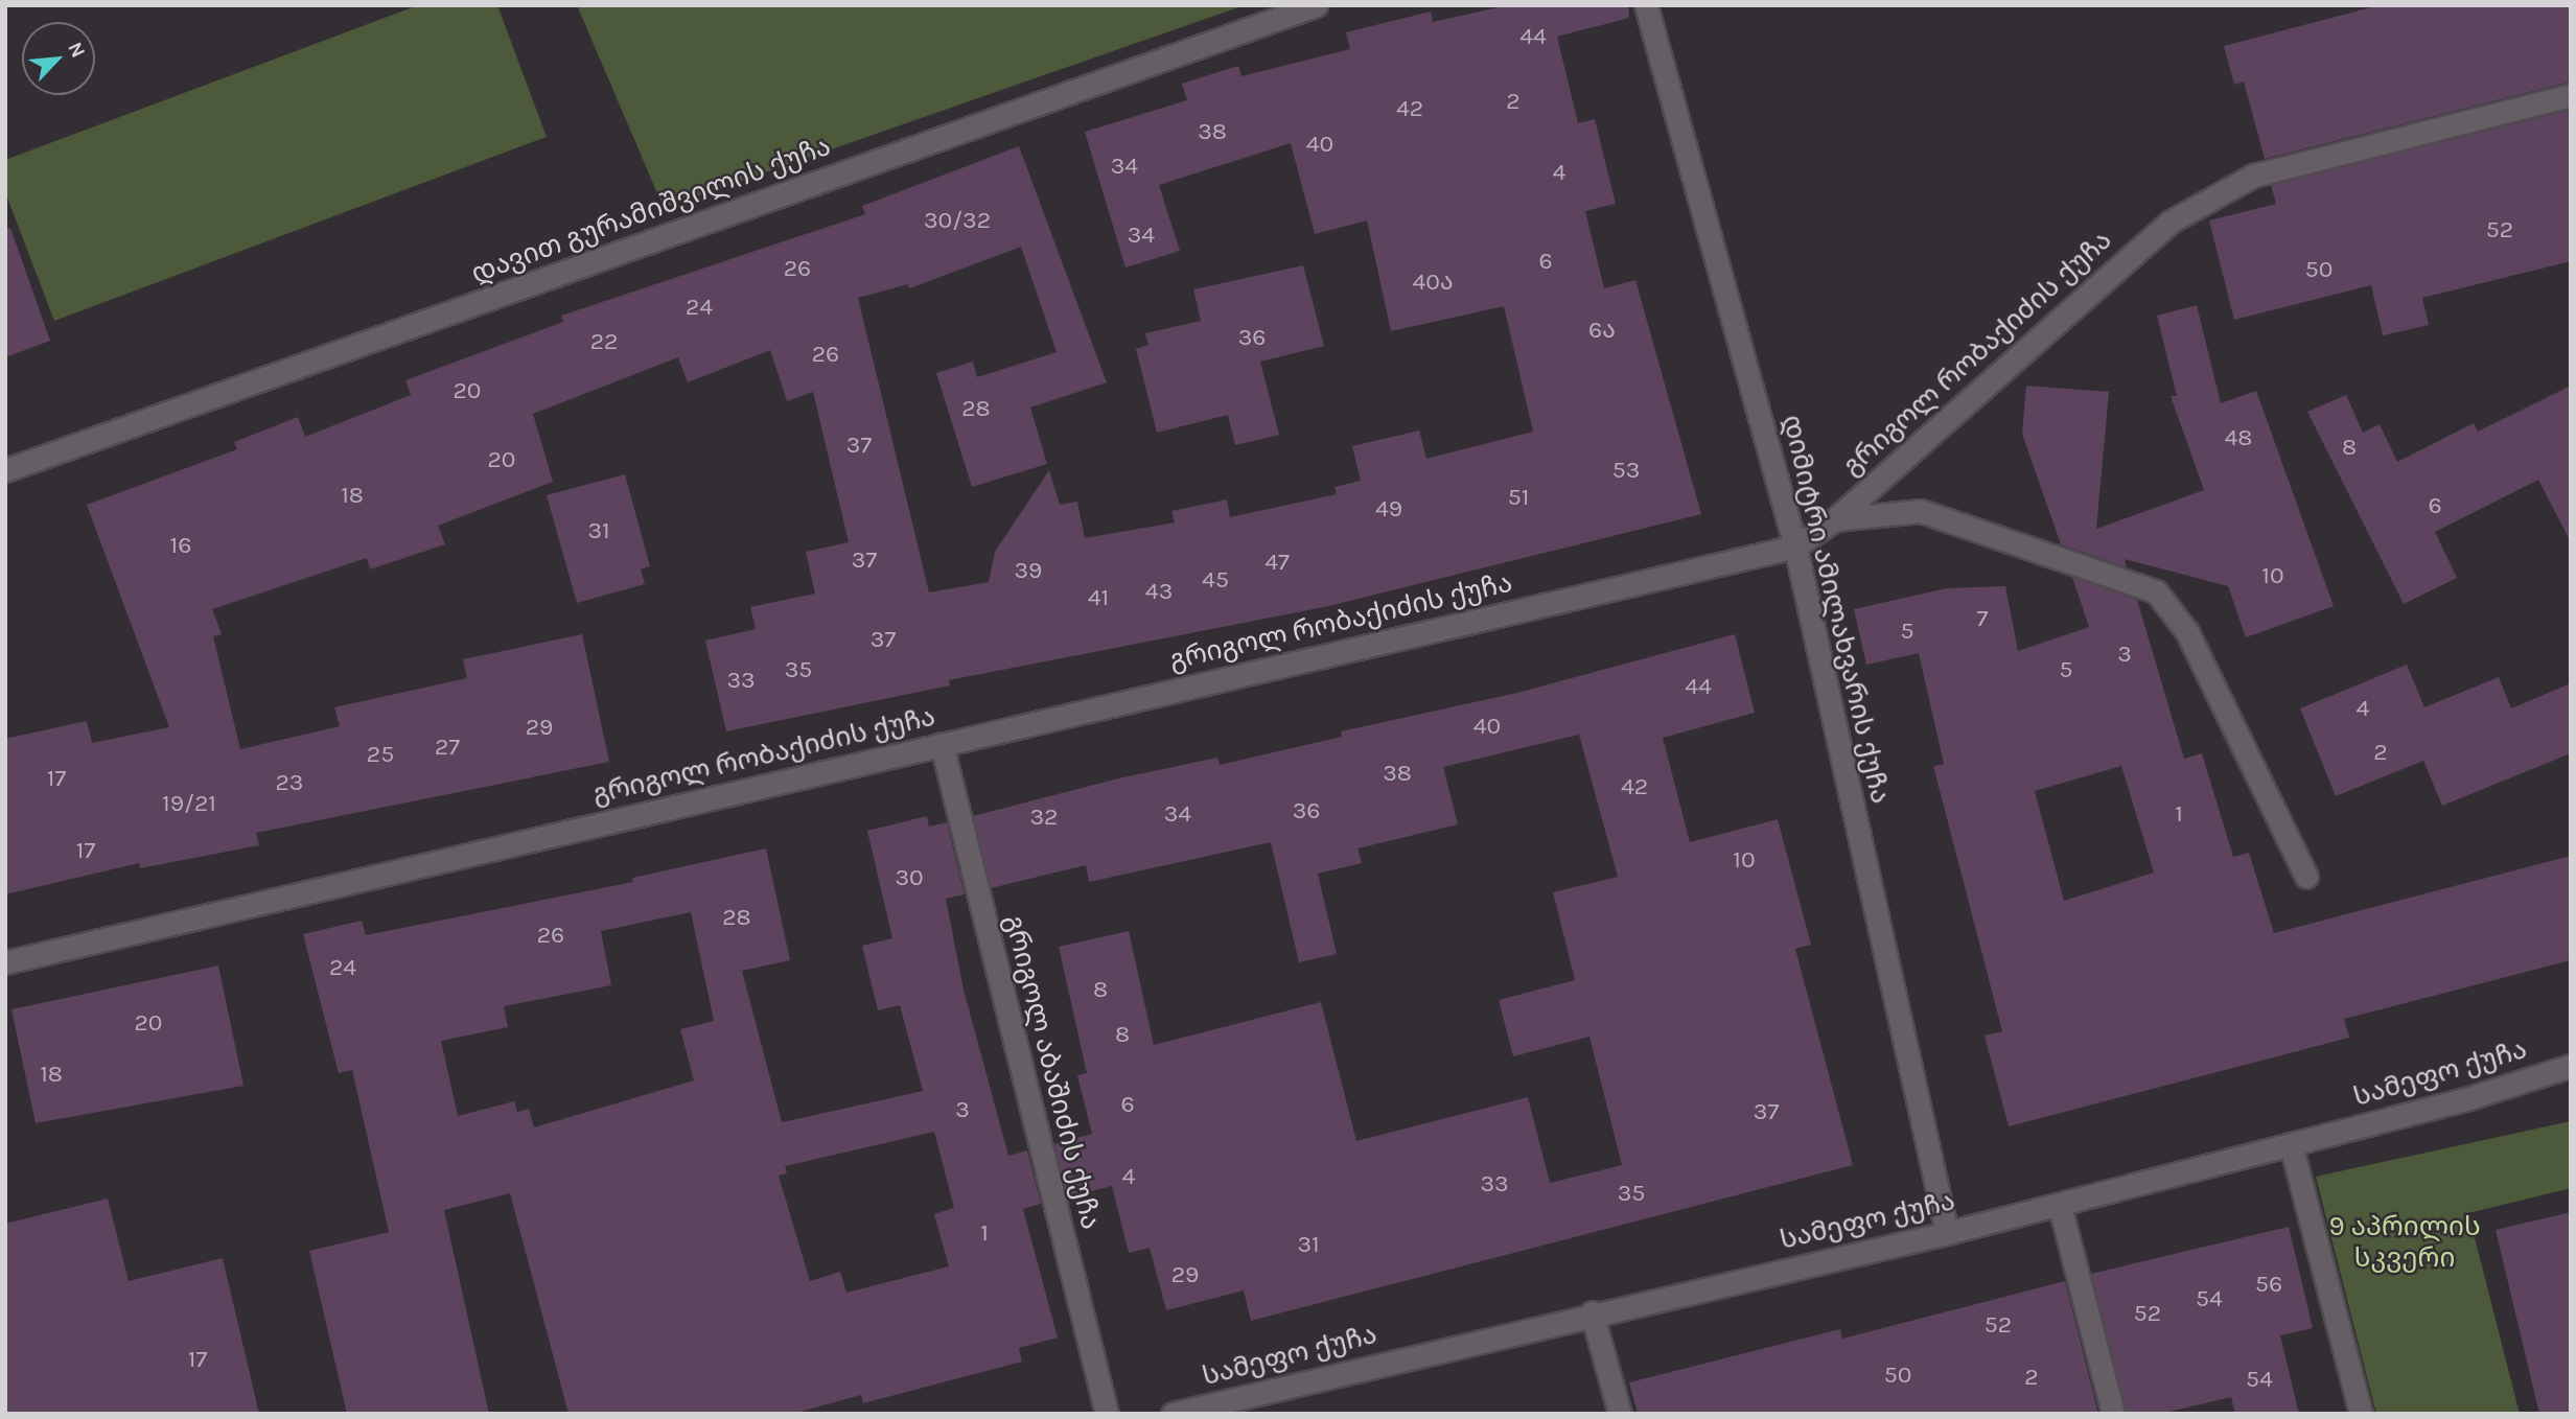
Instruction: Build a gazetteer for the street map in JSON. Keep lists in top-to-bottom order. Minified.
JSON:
{"streets":{"street":["დავით გურამიშვილის ქუჩა","გრიგოლ რობაქიძის ქუჩა","დიმიტრი ამილახვარის ქუჩა","გრიგოლ აბაშიძის ქუჩა","სამეფო ქუჩა"]},"crossings":[["გრიგოლ რობაქიძის ქუჩა","დიმიტრი ამილახვარის ქუჩა"],["გრიგოლ რობაქიძის ქუჩა","გრიგოლ აბაშიძის ქუჩა"],["დიმიტრი ამილახვარის ქუჩა","სამეფო ქუჩა"]],"parks":["9 აპრილის სკვერი"],"house_numbers":["44","2","42","38","40","34","4","30/32","52","34","6","26","50","40ა","24","6ა","36","22","26","20","28","48","37","8","20","53","18","51","6","49","31","16","37","47","39","10","45","43","41","7","5","37","3","35","5","33","44","4","40","29","27","2","25","38","17","23","42","19/21","36","34","1","32","17","10","30","28","26","24","8","20","8","18","6","3","37","4","33","35","1","31","29","56","54","52","52","17","50","2","54"],"north":"top right"}
